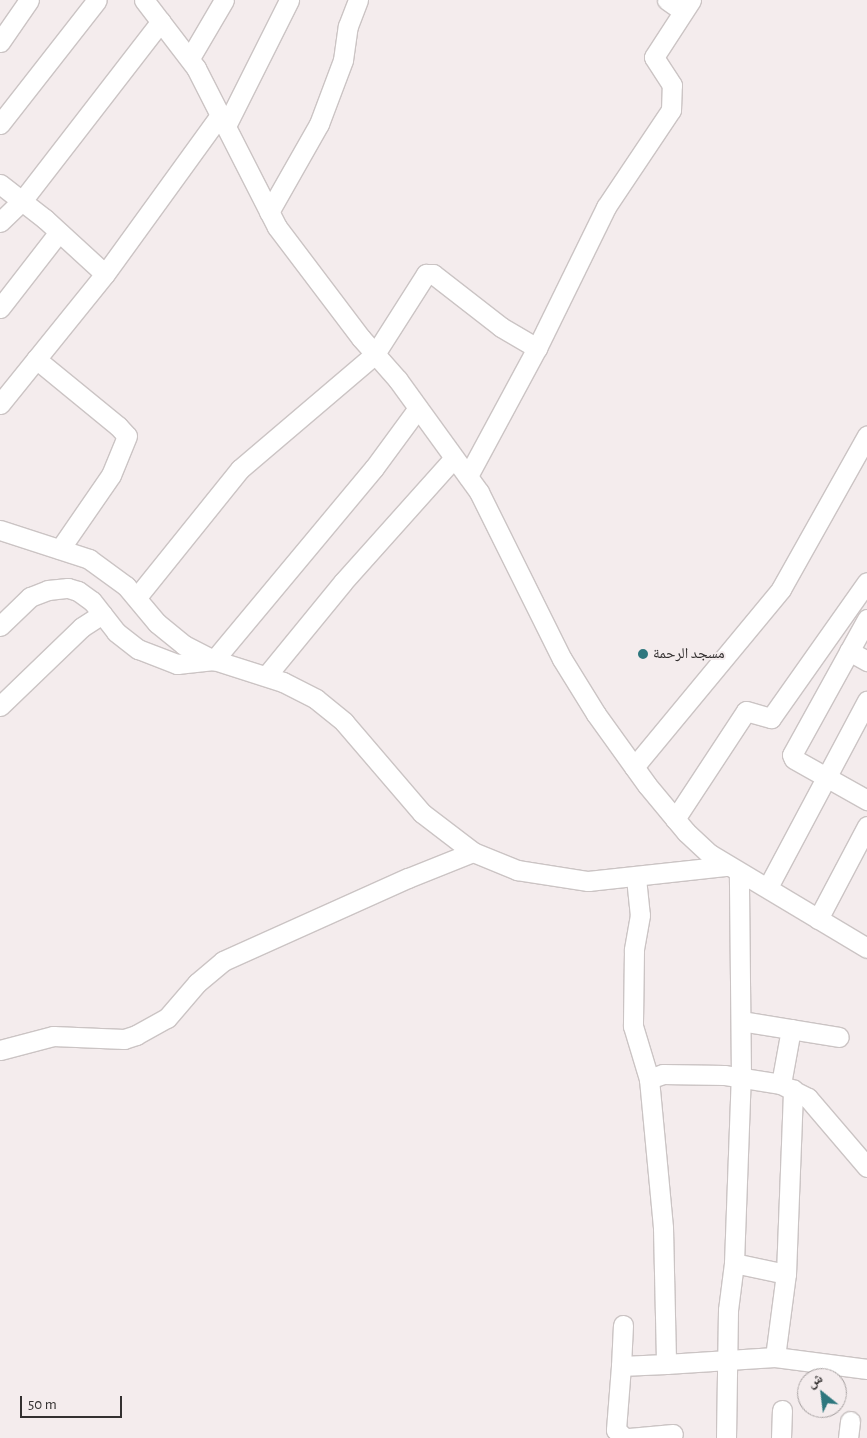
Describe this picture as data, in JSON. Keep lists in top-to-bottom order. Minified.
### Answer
{"places":["مسجد الرحمة"],"scale_bar":"50 m","north":"top left"}
